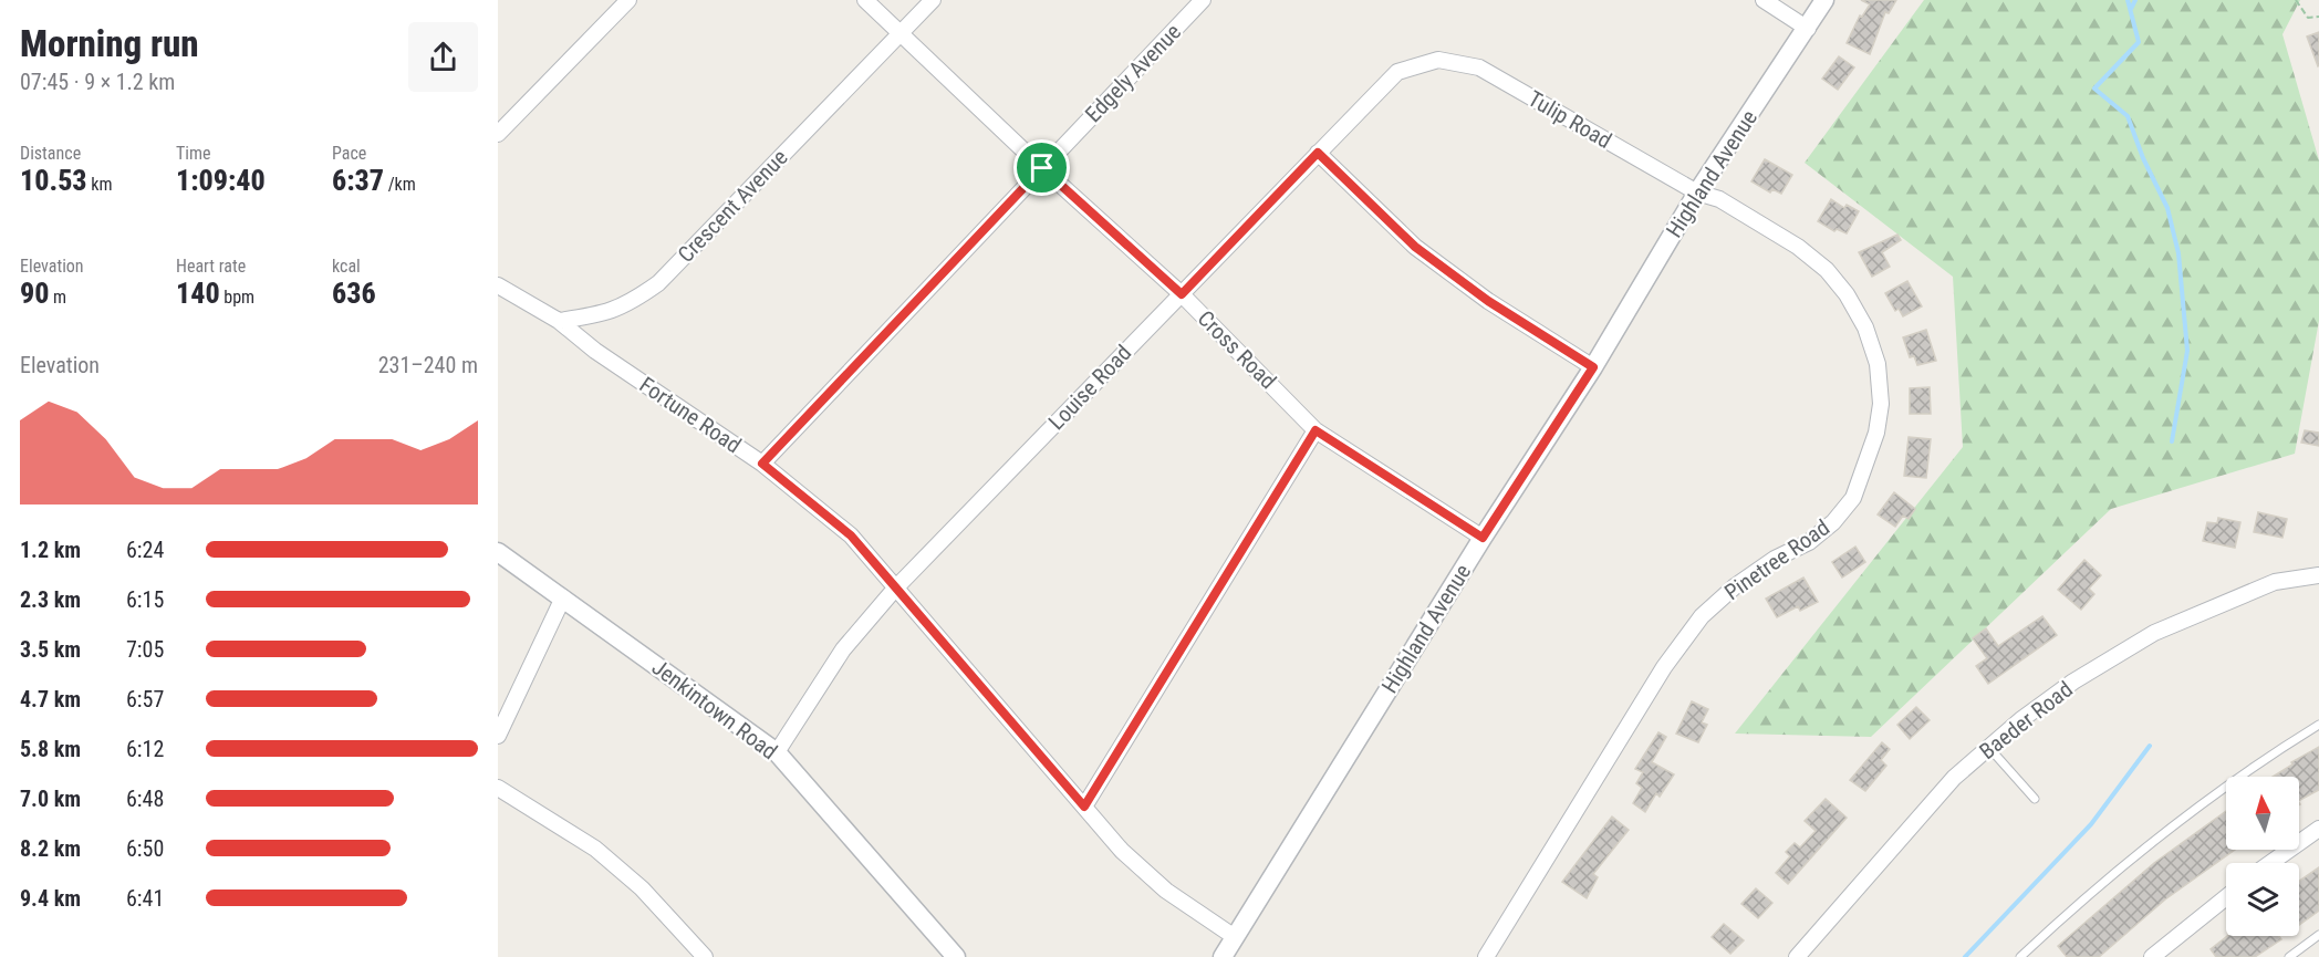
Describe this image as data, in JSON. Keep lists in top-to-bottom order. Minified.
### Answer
{"streets":{"street":["Edgely Avenue","Tulip Road","Highland Avenue","Crescent Avenue","Cross Road","Louise Road","Fortune Road","Pinetree Road","Jenkintown Road","Baeder Road"]},"crossings":[["Edgely Avenue","Cross Road"],["Edgely Avenue","Fortune Road"],["Tulip Road","Highland Avenue"],["Tulip Road","Louise Road"],["Tulip Road","Pinetree Road"],["Highland Avenue","Cross Road"],["Highland Avenue","Fortune Road"],["Highland Avenue","Pinetree Road"],["Crescent Avenue","Cross Road"],["Crescent Avenue","Fortune Road"],["Cross Road","Louise Road"],["Louise Road","Fortune Road"],["Louise Road","Jenkintown Road"]],"north":"top","page":{"heading":["Morning run","07:45 · 9 × 1.2 km"],"stats":[["Distance","10.53 km"],["Time","1:09:40"],["Pace","6:37 /km"],["Elevation","90 m"],["Heart rate","140 bpm"],["kcal","636"]],"chart":["Elevation","231–240 m"],"list":[{"name":"1.2 km","note":"6:24"},{"name":"2.3 km","note":"6:15"},{"name":"3.5 km","note":"7:05"},{"name":"4.7 km","note":"6:57"},{"name":"5.8 km","note":"6:12"},{"name":"7.0 km","note":"6:48"},{"name":"8.2 km","note":"6:50"},{"name":"9.4 km","note":"6:41"}]}}
